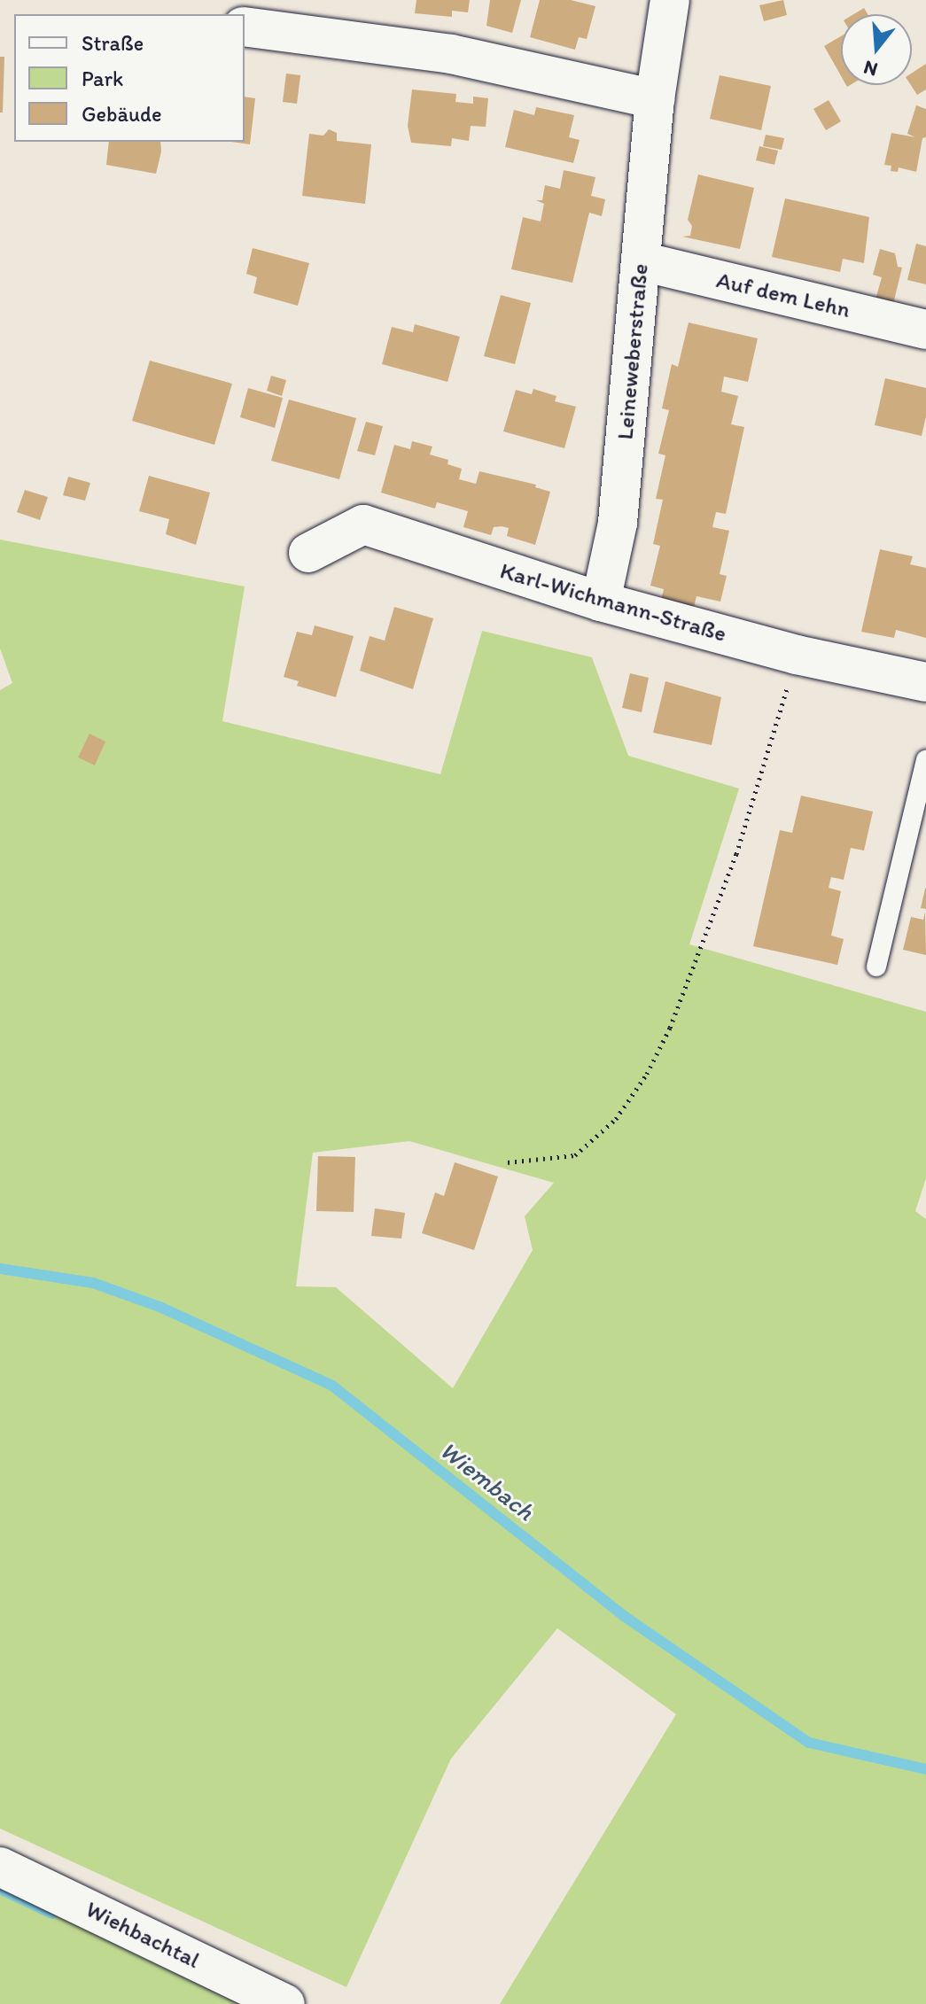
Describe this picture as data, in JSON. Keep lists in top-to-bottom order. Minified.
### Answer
{"streets":{"street":["Auf dem Lehn","Leineweberstraße","Karl-Wichmann-Straße","Wiehbachtal"]},"crossings":[["Auf dem Lehn","Leineweberstraße"],["Leineweberstraße","Karl-Wichmann-Straße"]],"water":["Wiembach"],"legend":["Straße","Park","Gebäude"],"north":"bottom"}
